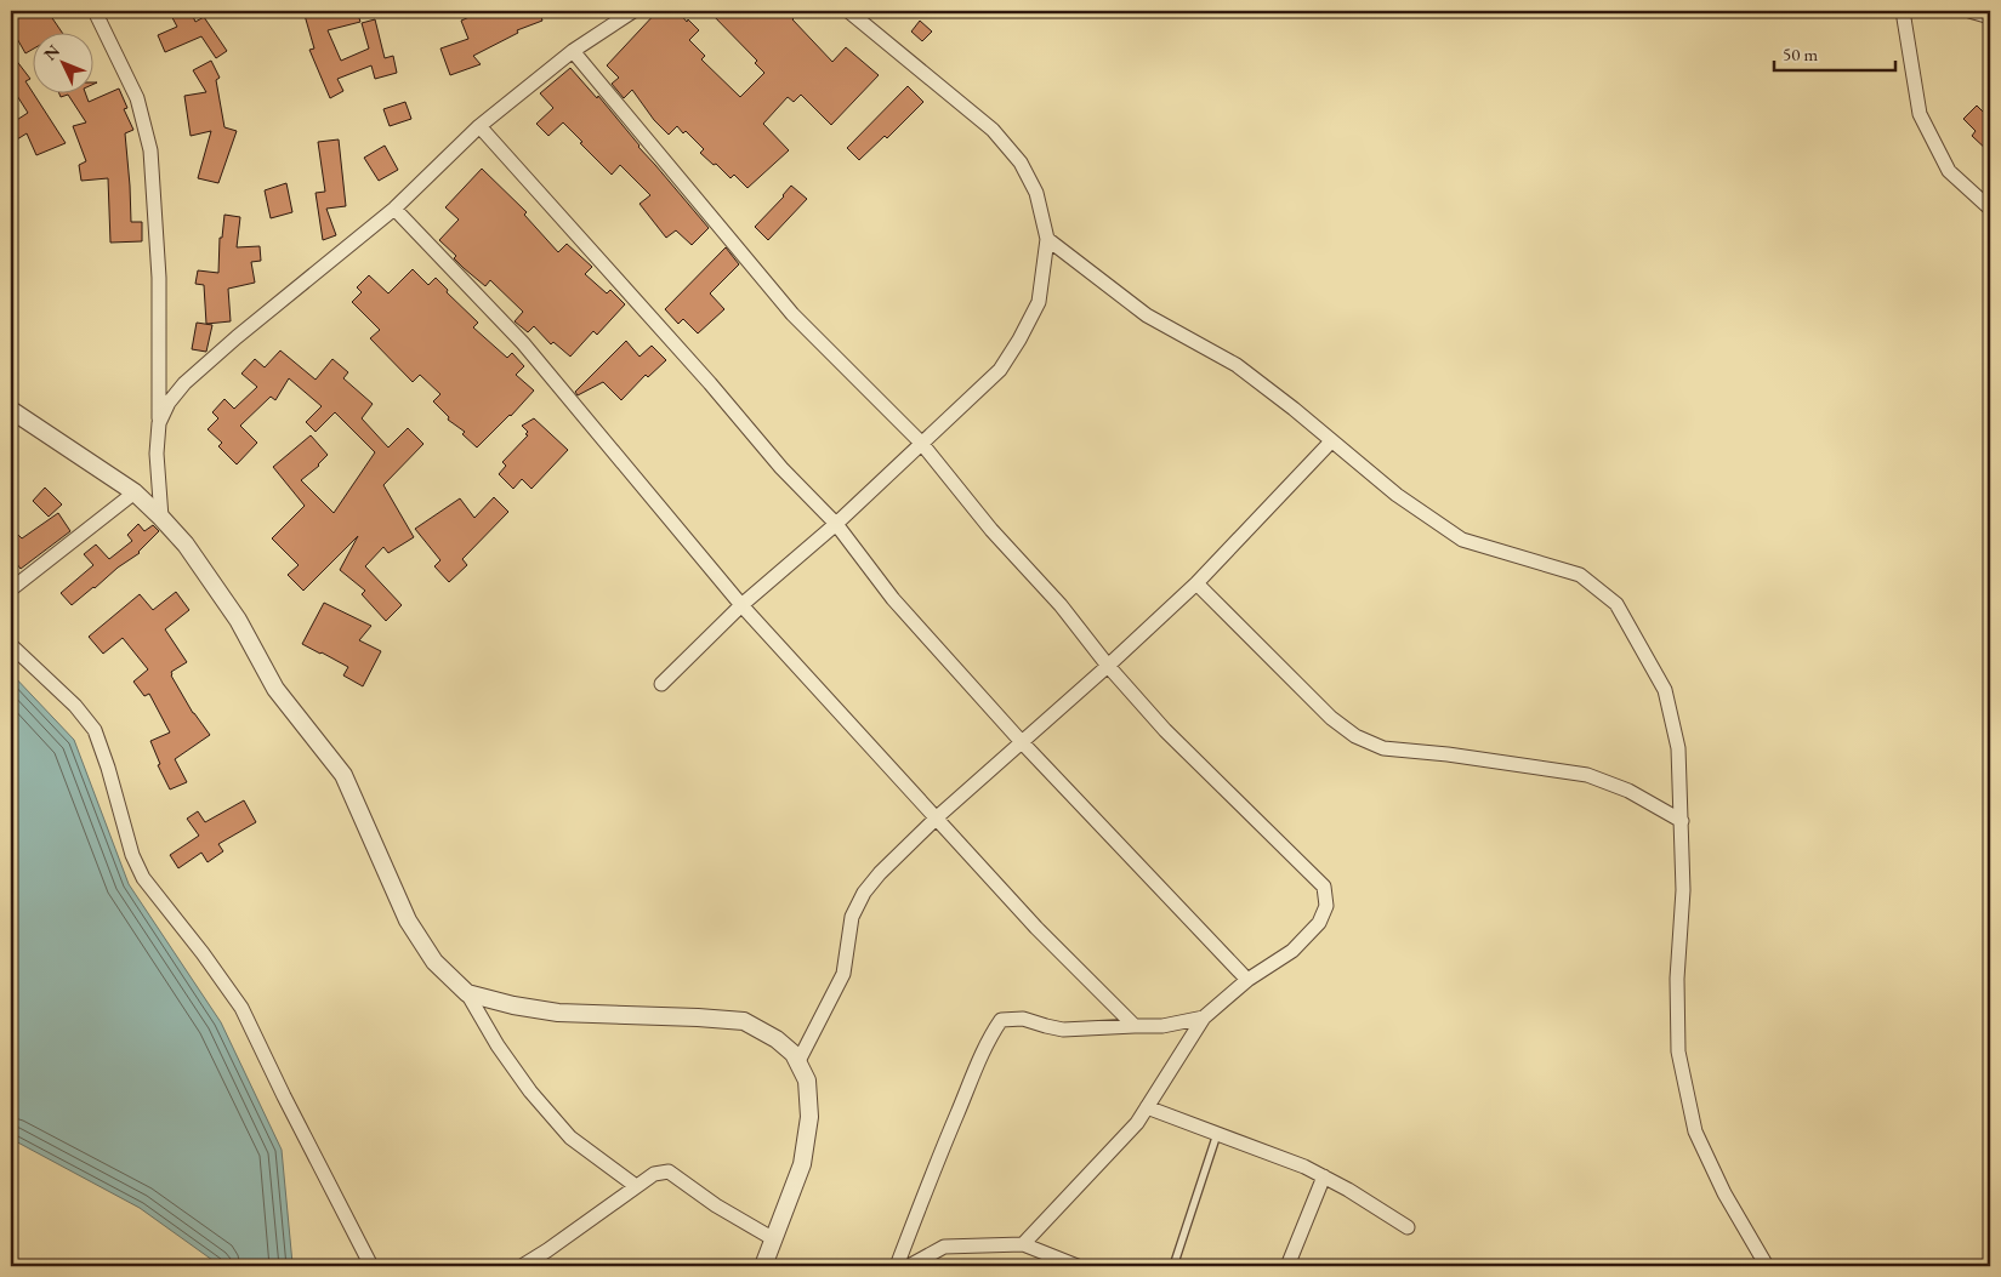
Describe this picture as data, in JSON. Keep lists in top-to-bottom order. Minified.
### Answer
{"scale_bar":"50 m","north":"top left"}
